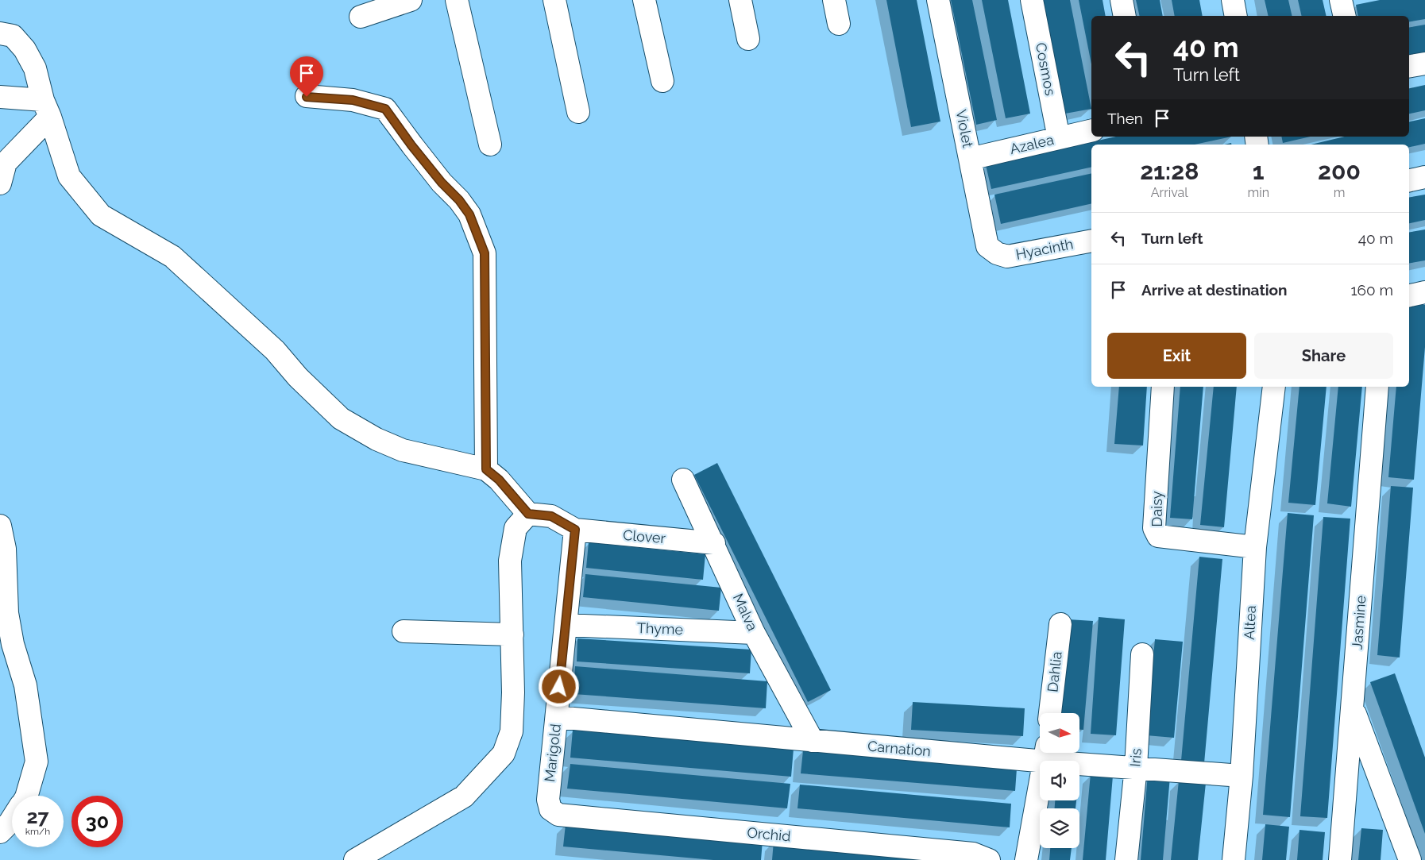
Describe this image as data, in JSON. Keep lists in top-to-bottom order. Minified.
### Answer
{"streets":{"street":["Cosmos","Violet","Azalea","Hyacinth","Daisy","Clover","Malva","Altea","Jasmine","Thyme","Dahlia","Carnation","Marigold","Iris","Orchid"]},"crossings":[["Cosmos","Azalea"],["Violet","Azalea"],["Violet","Hyacinth"],["Daisy","Altea"],["Clover","Malva"],["Clover","Marigold"],["Malva","Thyme"],["Malva","Carnation"],["Altea","Carnation"],["Thyme","Marigold"],["Carnation","Marigold"],["Carnation","Iris"],["Marigold","Orchid"]],"north":"right","page":{"turn":["40 m","Turn left"],"then":"Then","eta":["21:28","Arrival","1","min","200","m"],"list":[{"name":"Turn left","value":"40 m"},{"name":"Arrive at destination","value":"160 m"}],"buttons":["Exit","Share"],"speed":"27 km/h","limit":"30"}}
